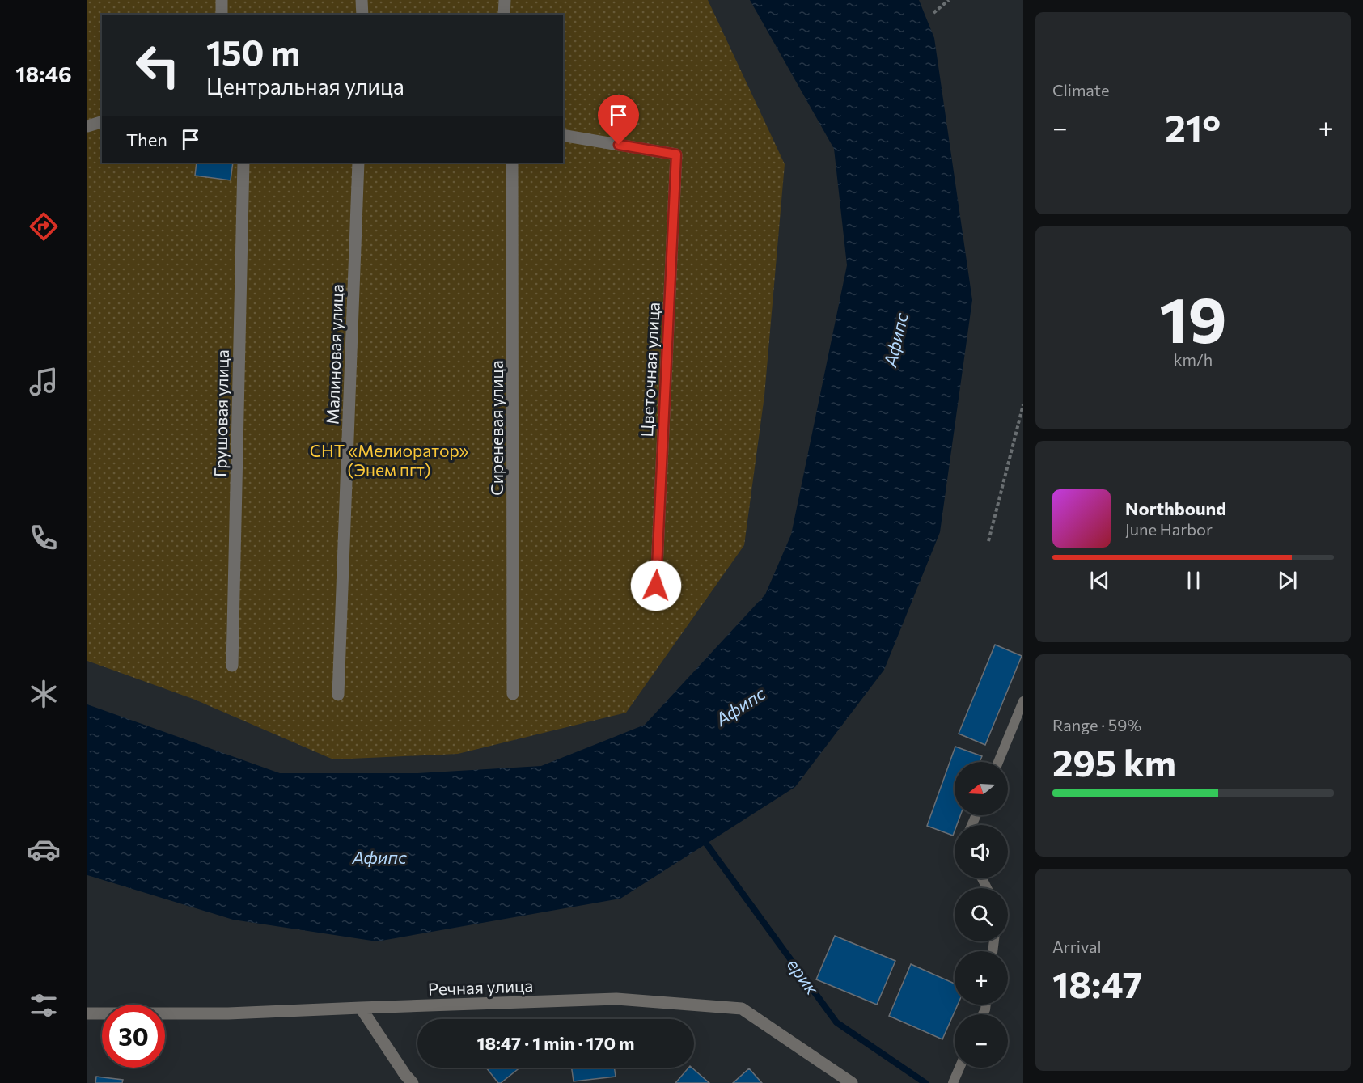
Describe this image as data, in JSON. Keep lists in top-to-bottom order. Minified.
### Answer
{"streets":{"street":["Малиновая улица","Цветочная улица","Грушовая улица","Сиреневая улица","Речная улица"]},"water":["Афипс","ерик"],"parks":["СНТ «Мелиоратор» (Энем пгт)"],"north":"left","page":{"tabs":"18:46","tile":["Climate",["19","km/h"],["Range · 59%","295 km"],["Arrival","18:47"]],"turn":["150 m","Центральная улица"],"heat":["−","21°","+"],"then":"Then","song":["Northbound","June Harbor"],"map_buttons":["+","−"],"limit":"30","trip":"18:47 · 1 min · 170 m"}}
